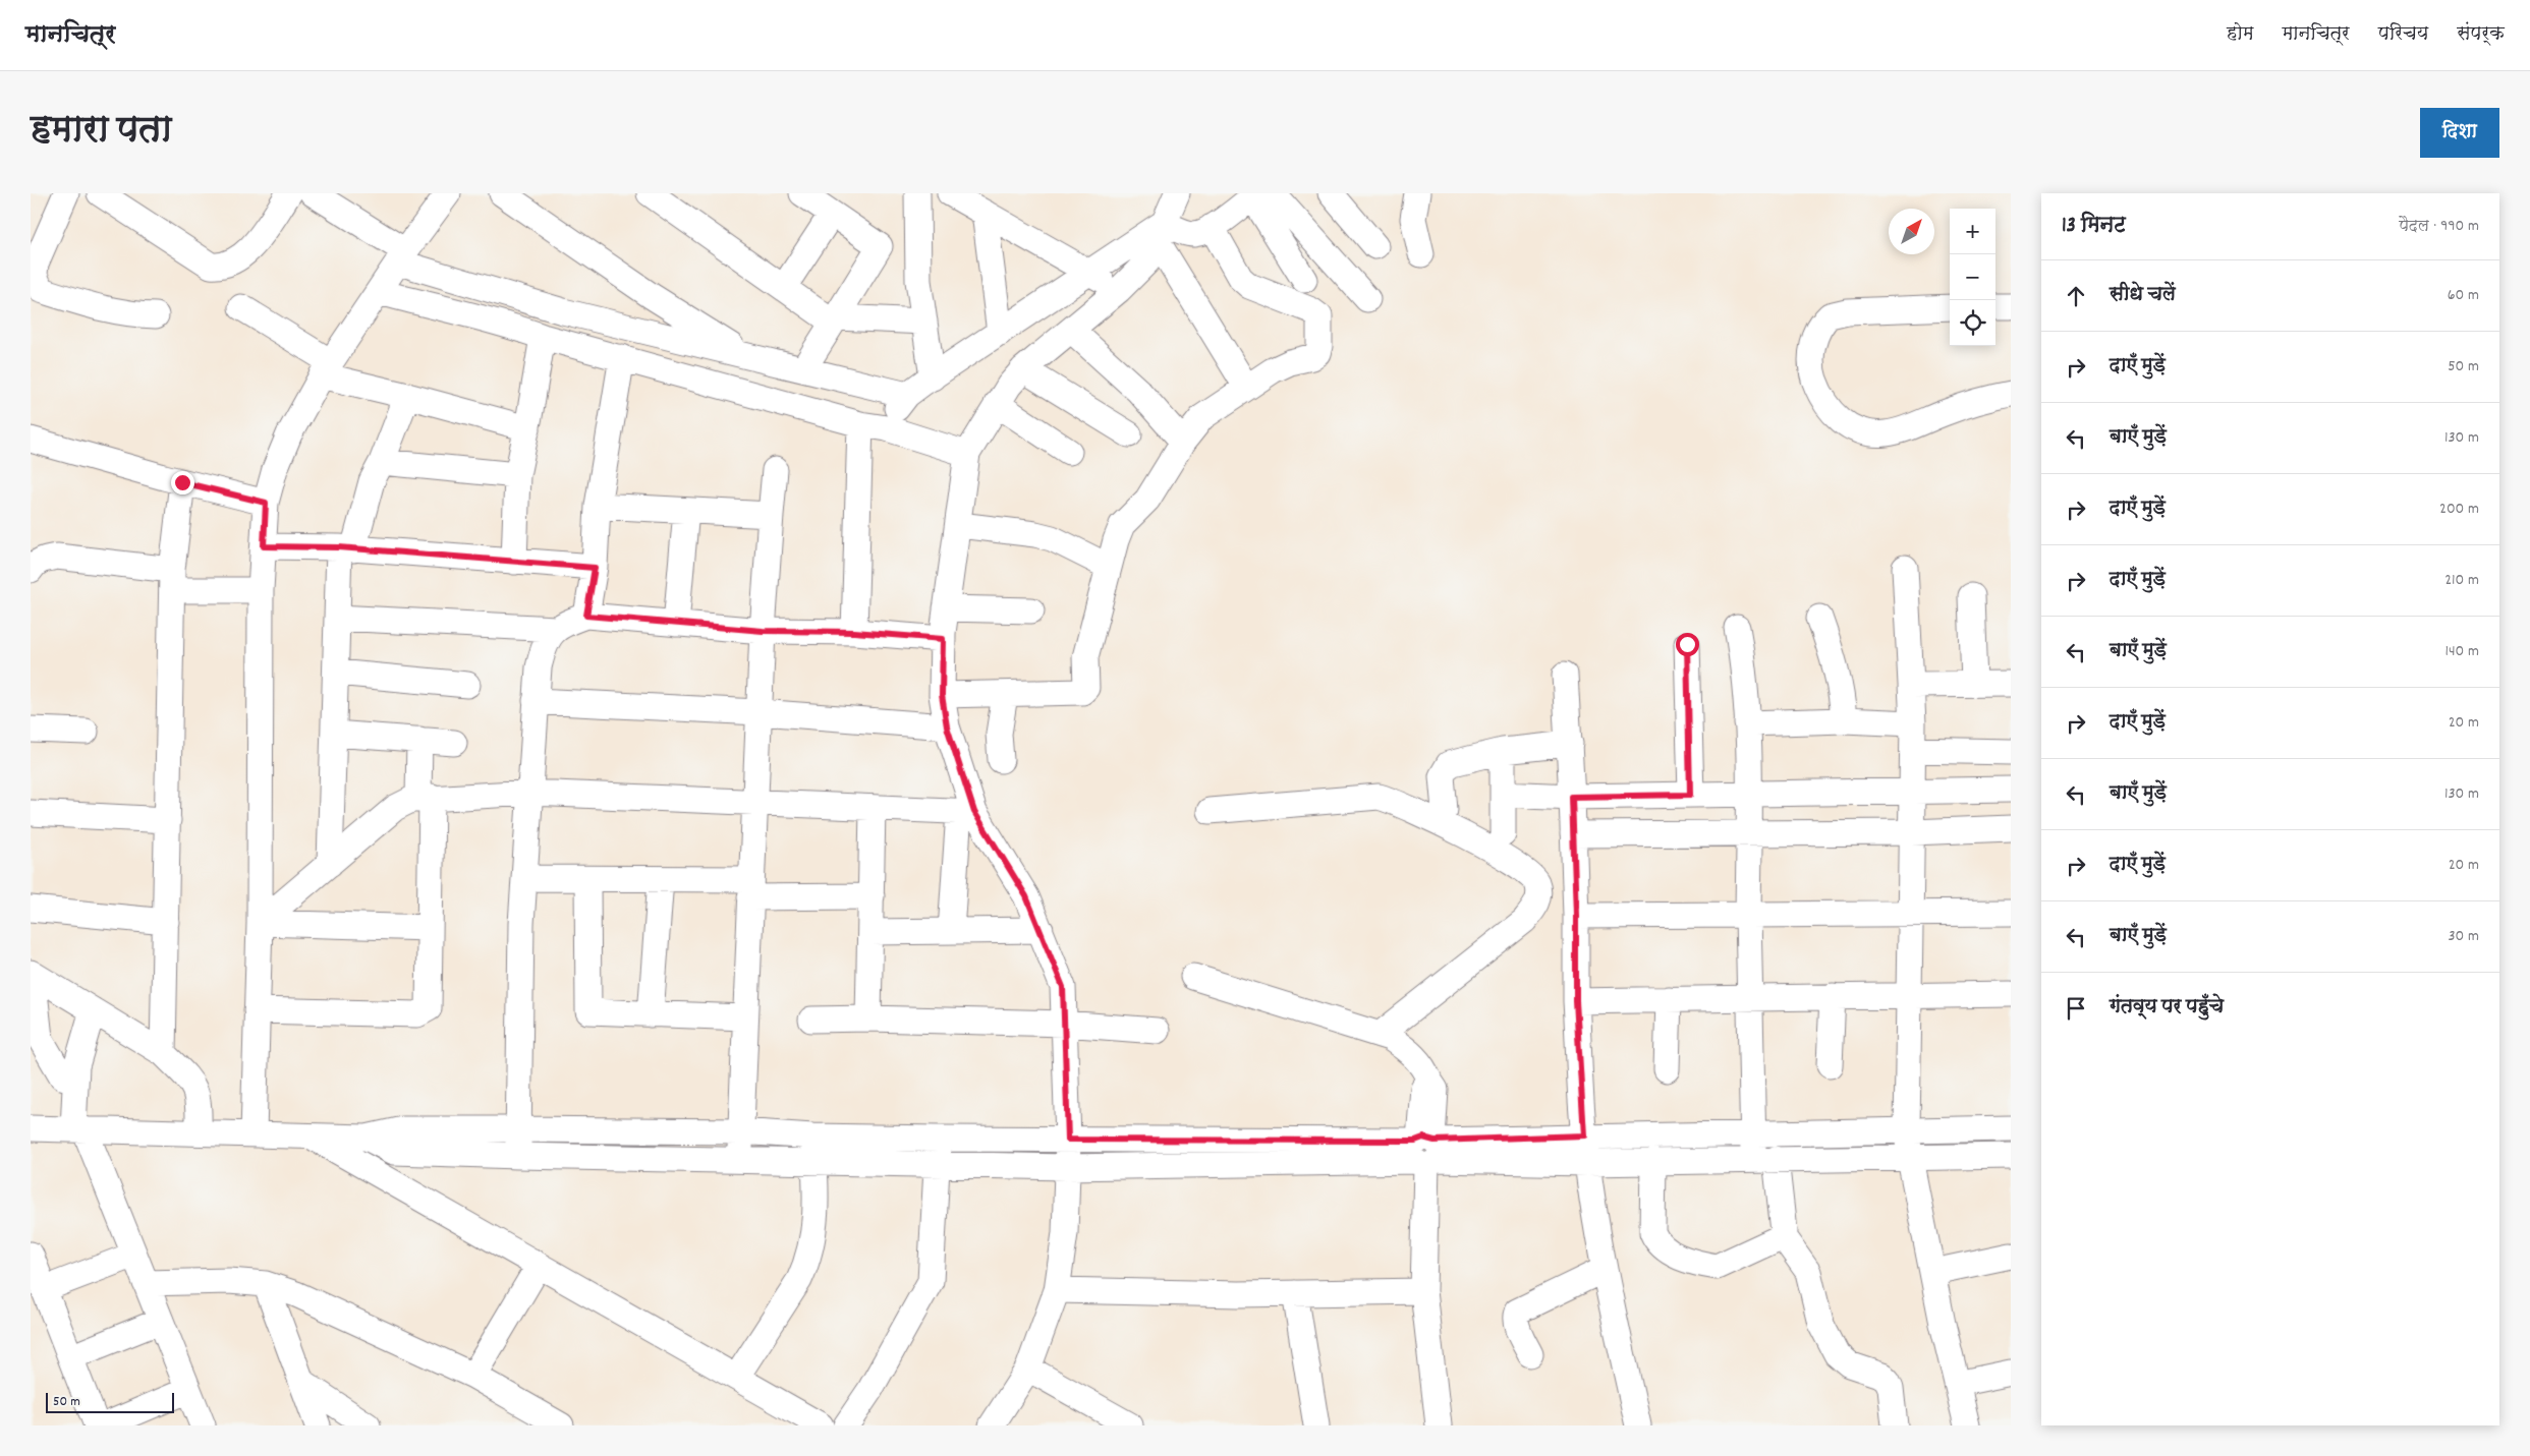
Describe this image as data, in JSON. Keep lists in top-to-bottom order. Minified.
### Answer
{"scale_bar":"50 m","north":"top right","page":{"header":"मानचित्र","nav":["होम","मानचित्र","परिचय","संपर्क"],"title":"हमारा पता","buttons":"दिशा","heading":["13 मिनट","पैदल · 990 m"],"map_buttons":["+","−"],"list":[["सीधे चलें","60 m"],["दाएँ मुड़ें","50 m"],["बाएँ मुड़ें","130 m"],["दाएँ मुड़ें","200 m"],["दाएँ मुड़ें","210 m"],["बाएँ मुड़ें","140 m"],["दाएँ मुड़ें","20 m"],["बाएँ मुड़ें","130 m"],["दाएँ मुड़ें","20 m"],["बाएँ मुड़ें","30 m"],"गंतव्य पर पहुँचे"],"scale":"50 m"}}
